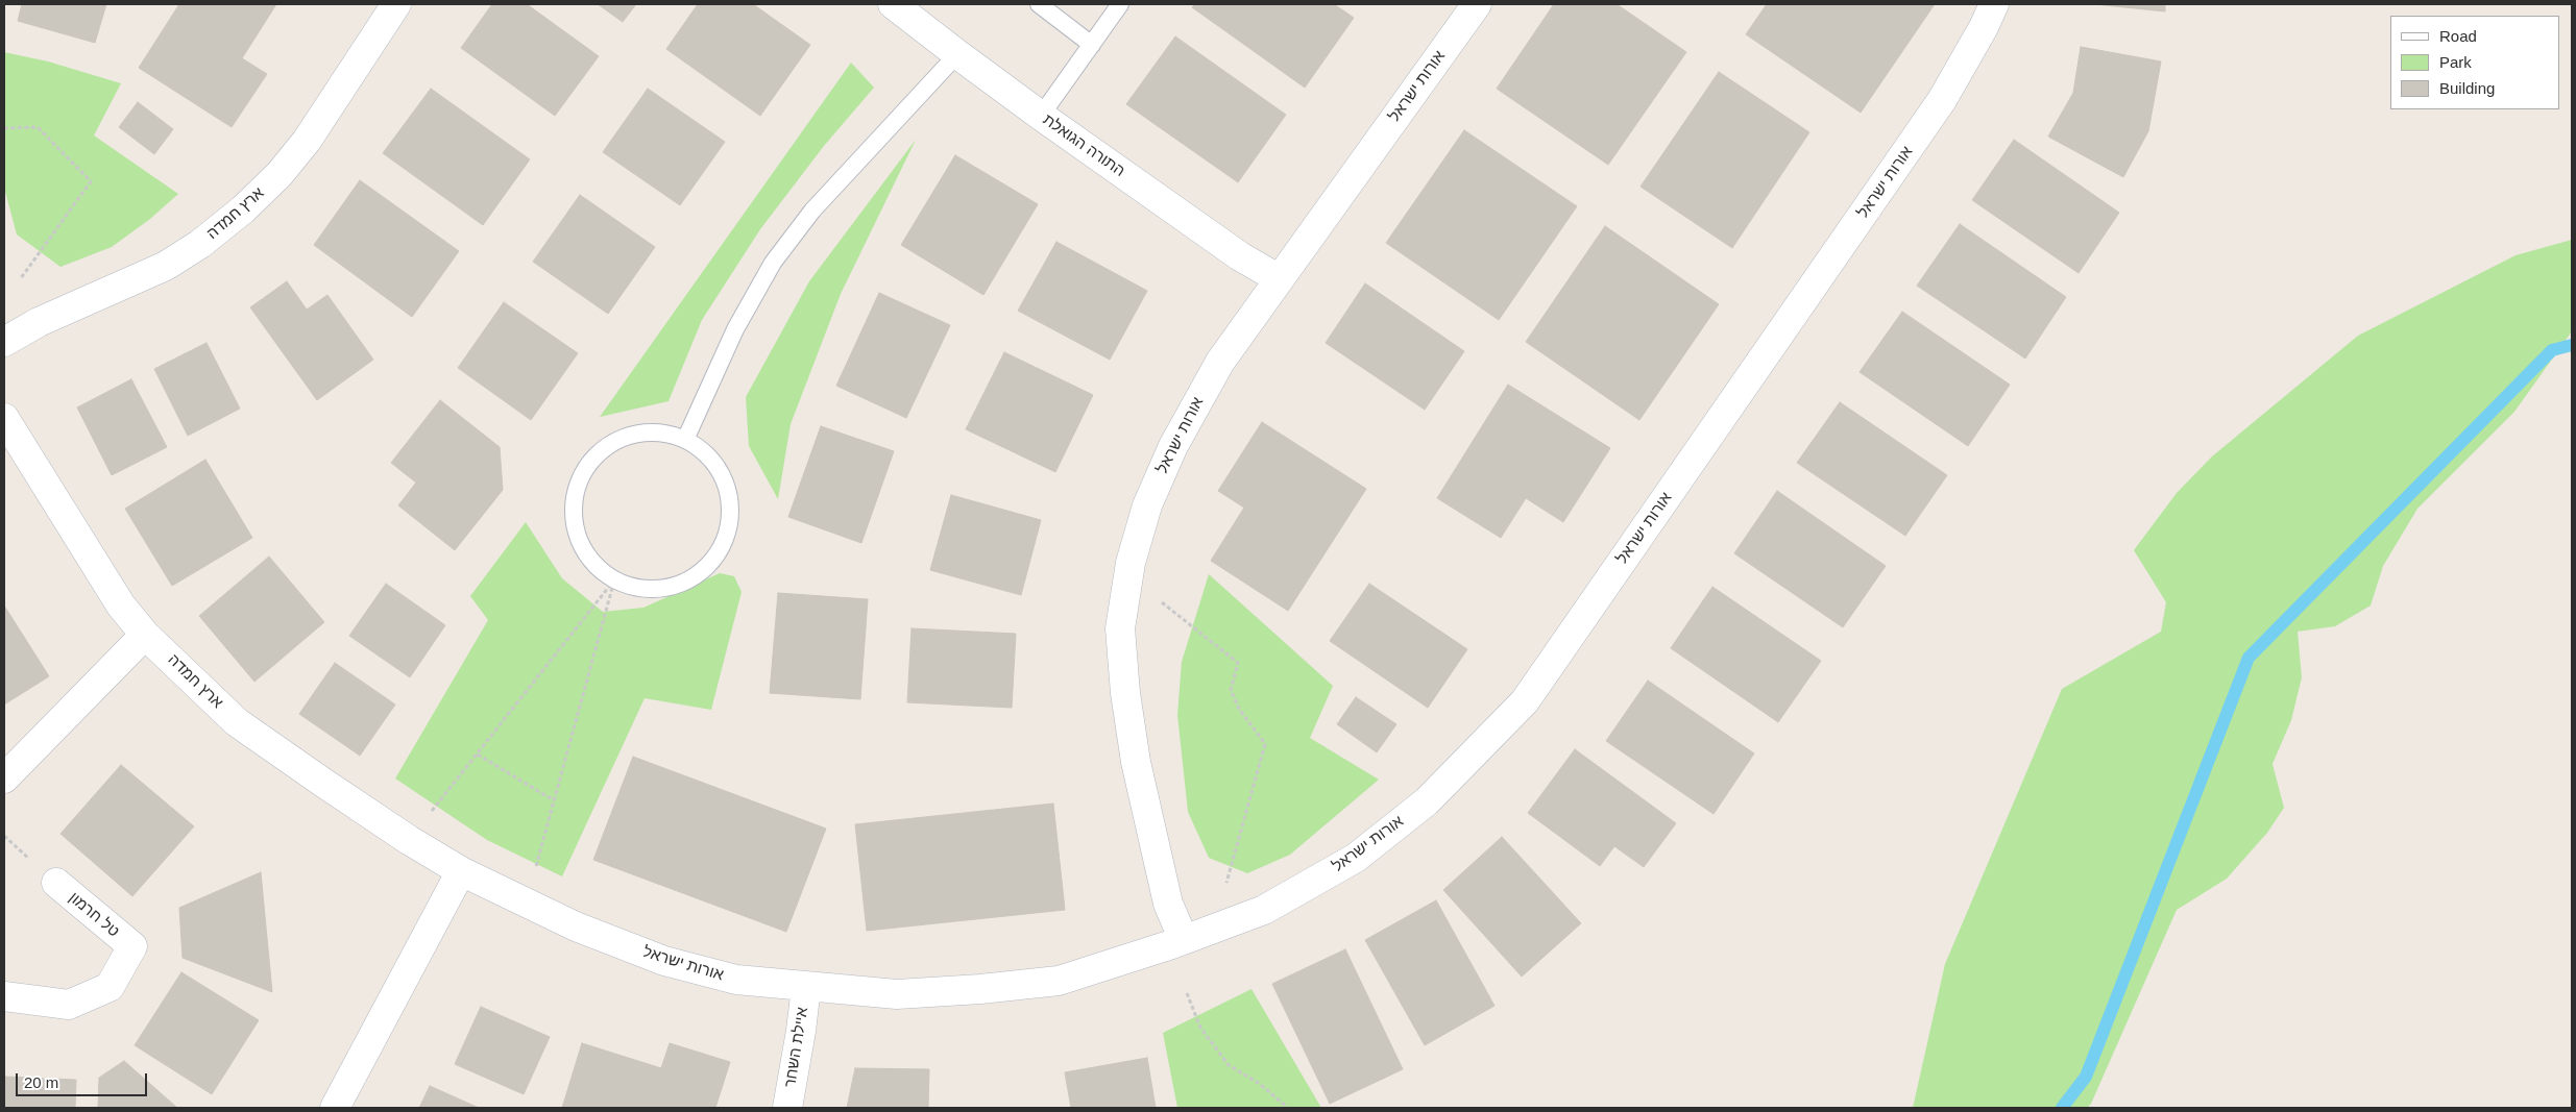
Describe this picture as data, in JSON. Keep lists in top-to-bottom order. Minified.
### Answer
{"streets":{"street":["אורות ישראל","התורה הגואלת","ארץ חמדה","טל חרמון","איילת השחר"]},"crossings":[["אורות ישראל","התורה הגואלת"],["אורות ישראל","ארץ חמדה"],["אורות ישראל","איילת השחר"]],"legend":["Road","Park","Building"],"scale_bar":"20 m"}
